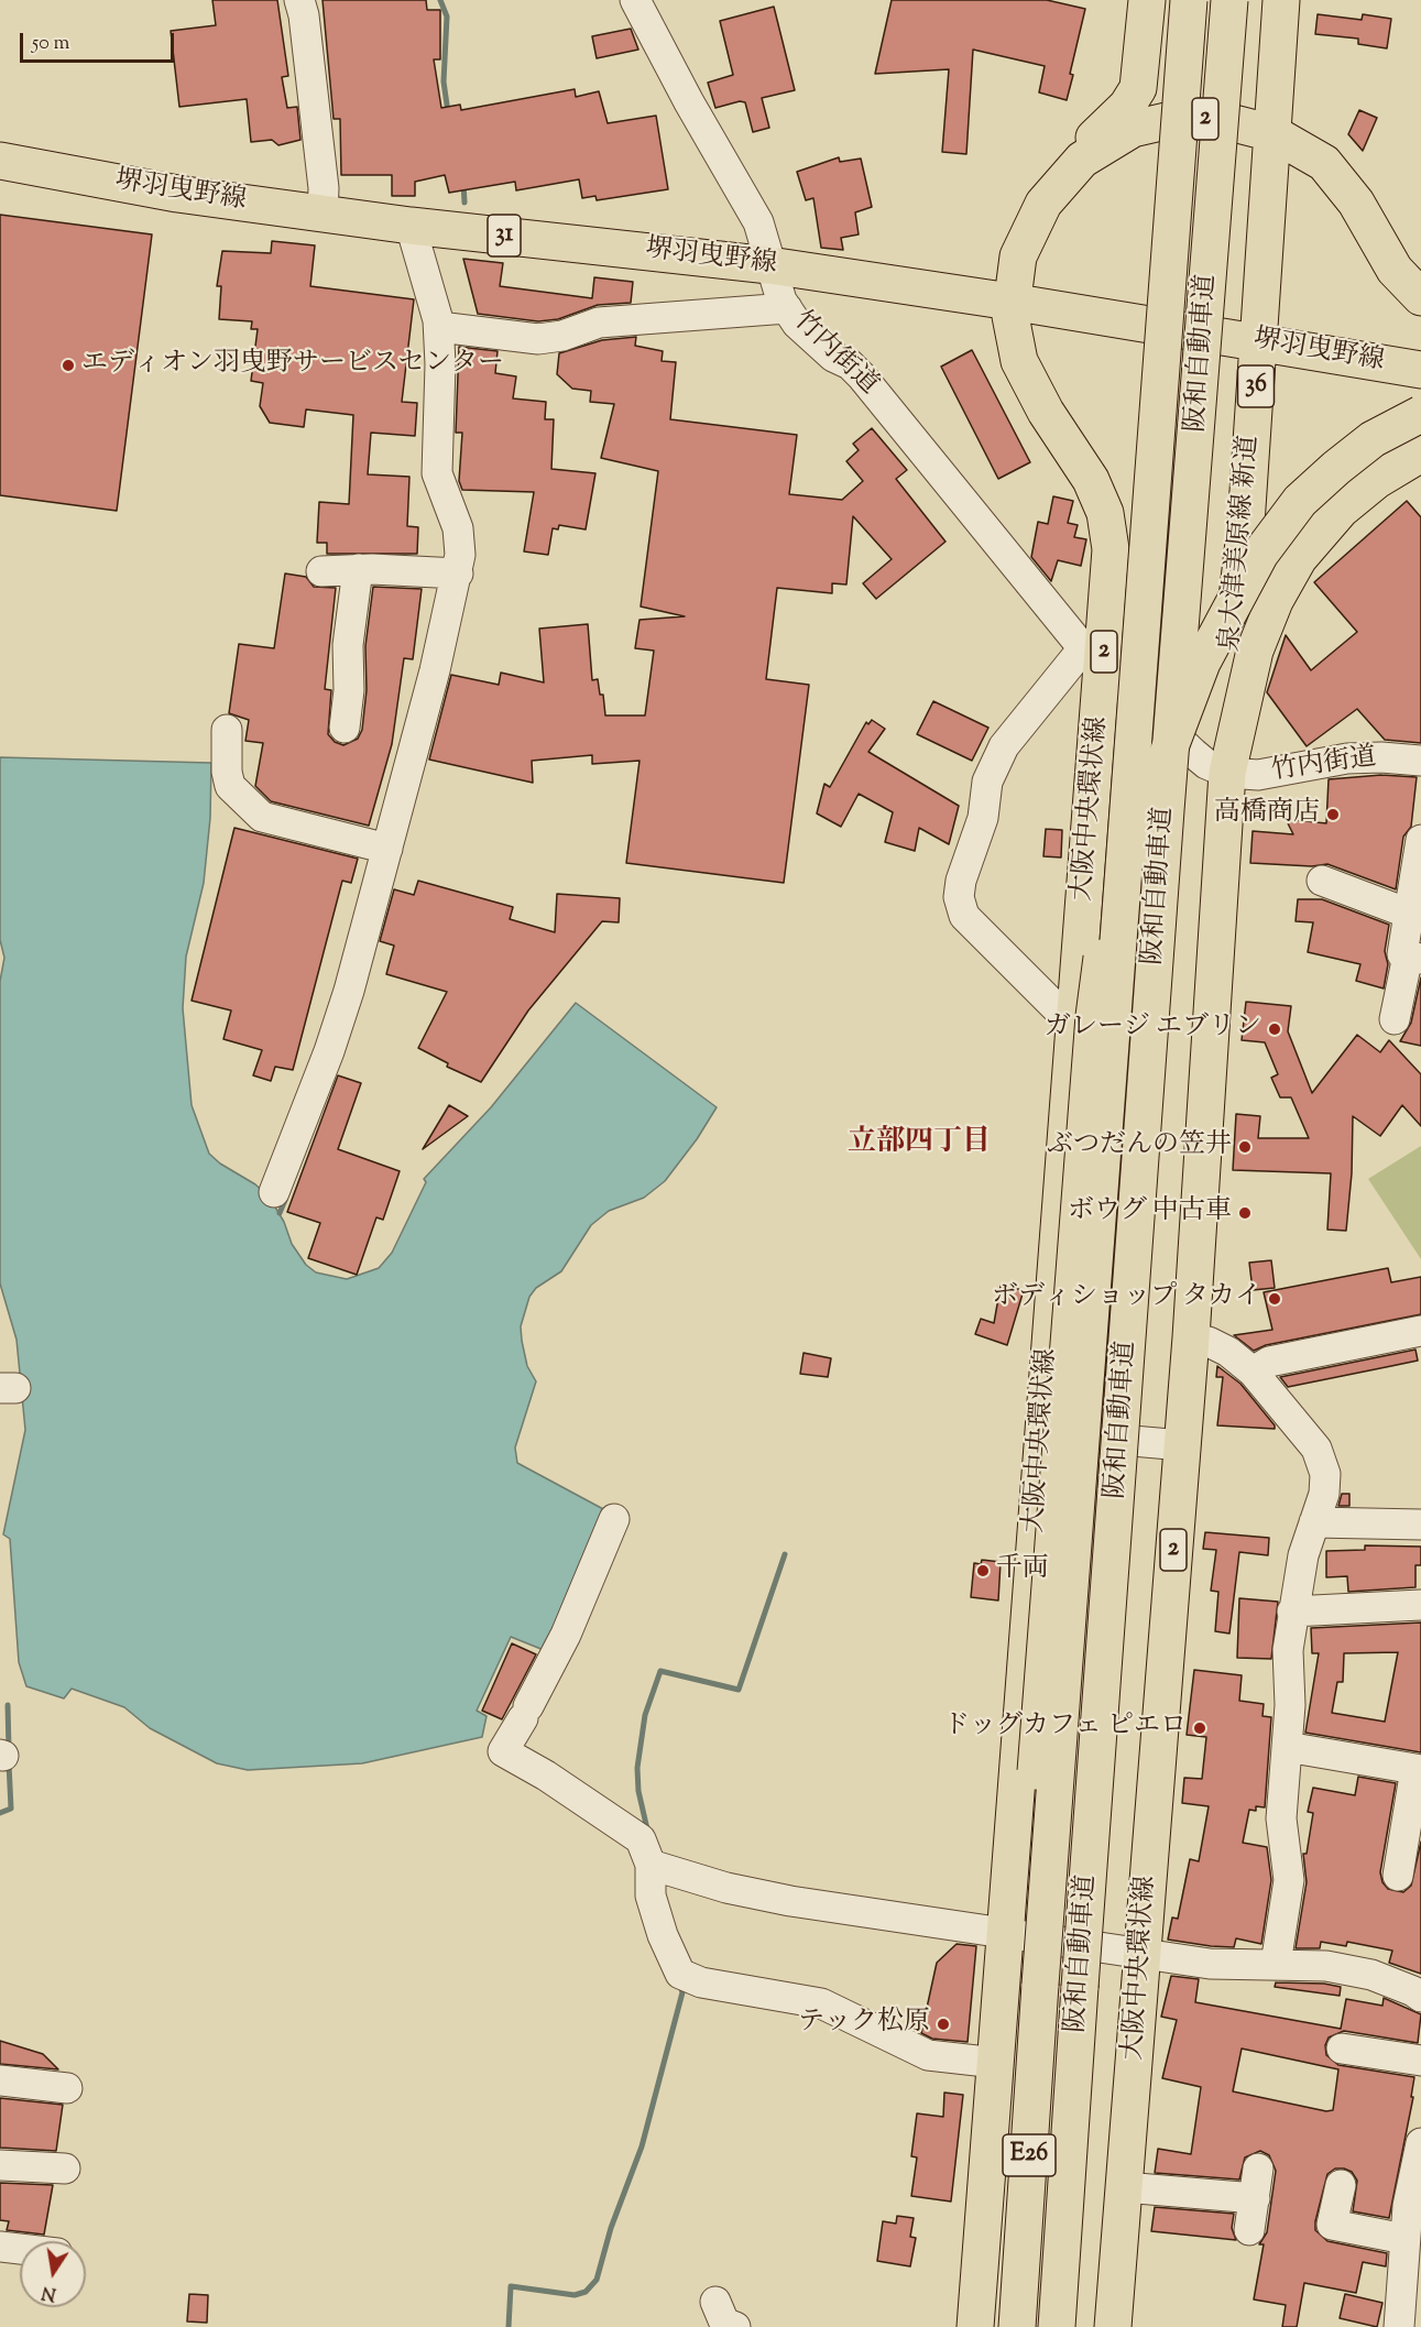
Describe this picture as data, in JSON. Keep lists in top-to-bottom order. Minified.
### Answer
{"streets":{"main road":["2","堺羽曳野線","31","阪和自動車道","36","泉大津美原線 新道","大阪中央環状線","E26"],"street":["竹内街道"]},"crossings":[["堺羽曳野線","竹内街道"],["堺羽曳野線","泉大津美原線 新道"],["堺羽曳野線","大阪中央環状線"],["竹内街道","泉大津美原線 新道"],["竹内街道","大阪中央環状線"],["泉大津美原線 新道","大阪中央環状線"]],"districts":["立部四丁目"],"places":["エディオン羽曳野サービスセンター","高橋商店","ガレージ エブリン","ぶつだんの笠井","ボウグ 中古車","ボディショップ タカイ","千両","ドッグカフェ ピエロ","テック松原"],"scale_bar":"50 m","north":"bottom"}
